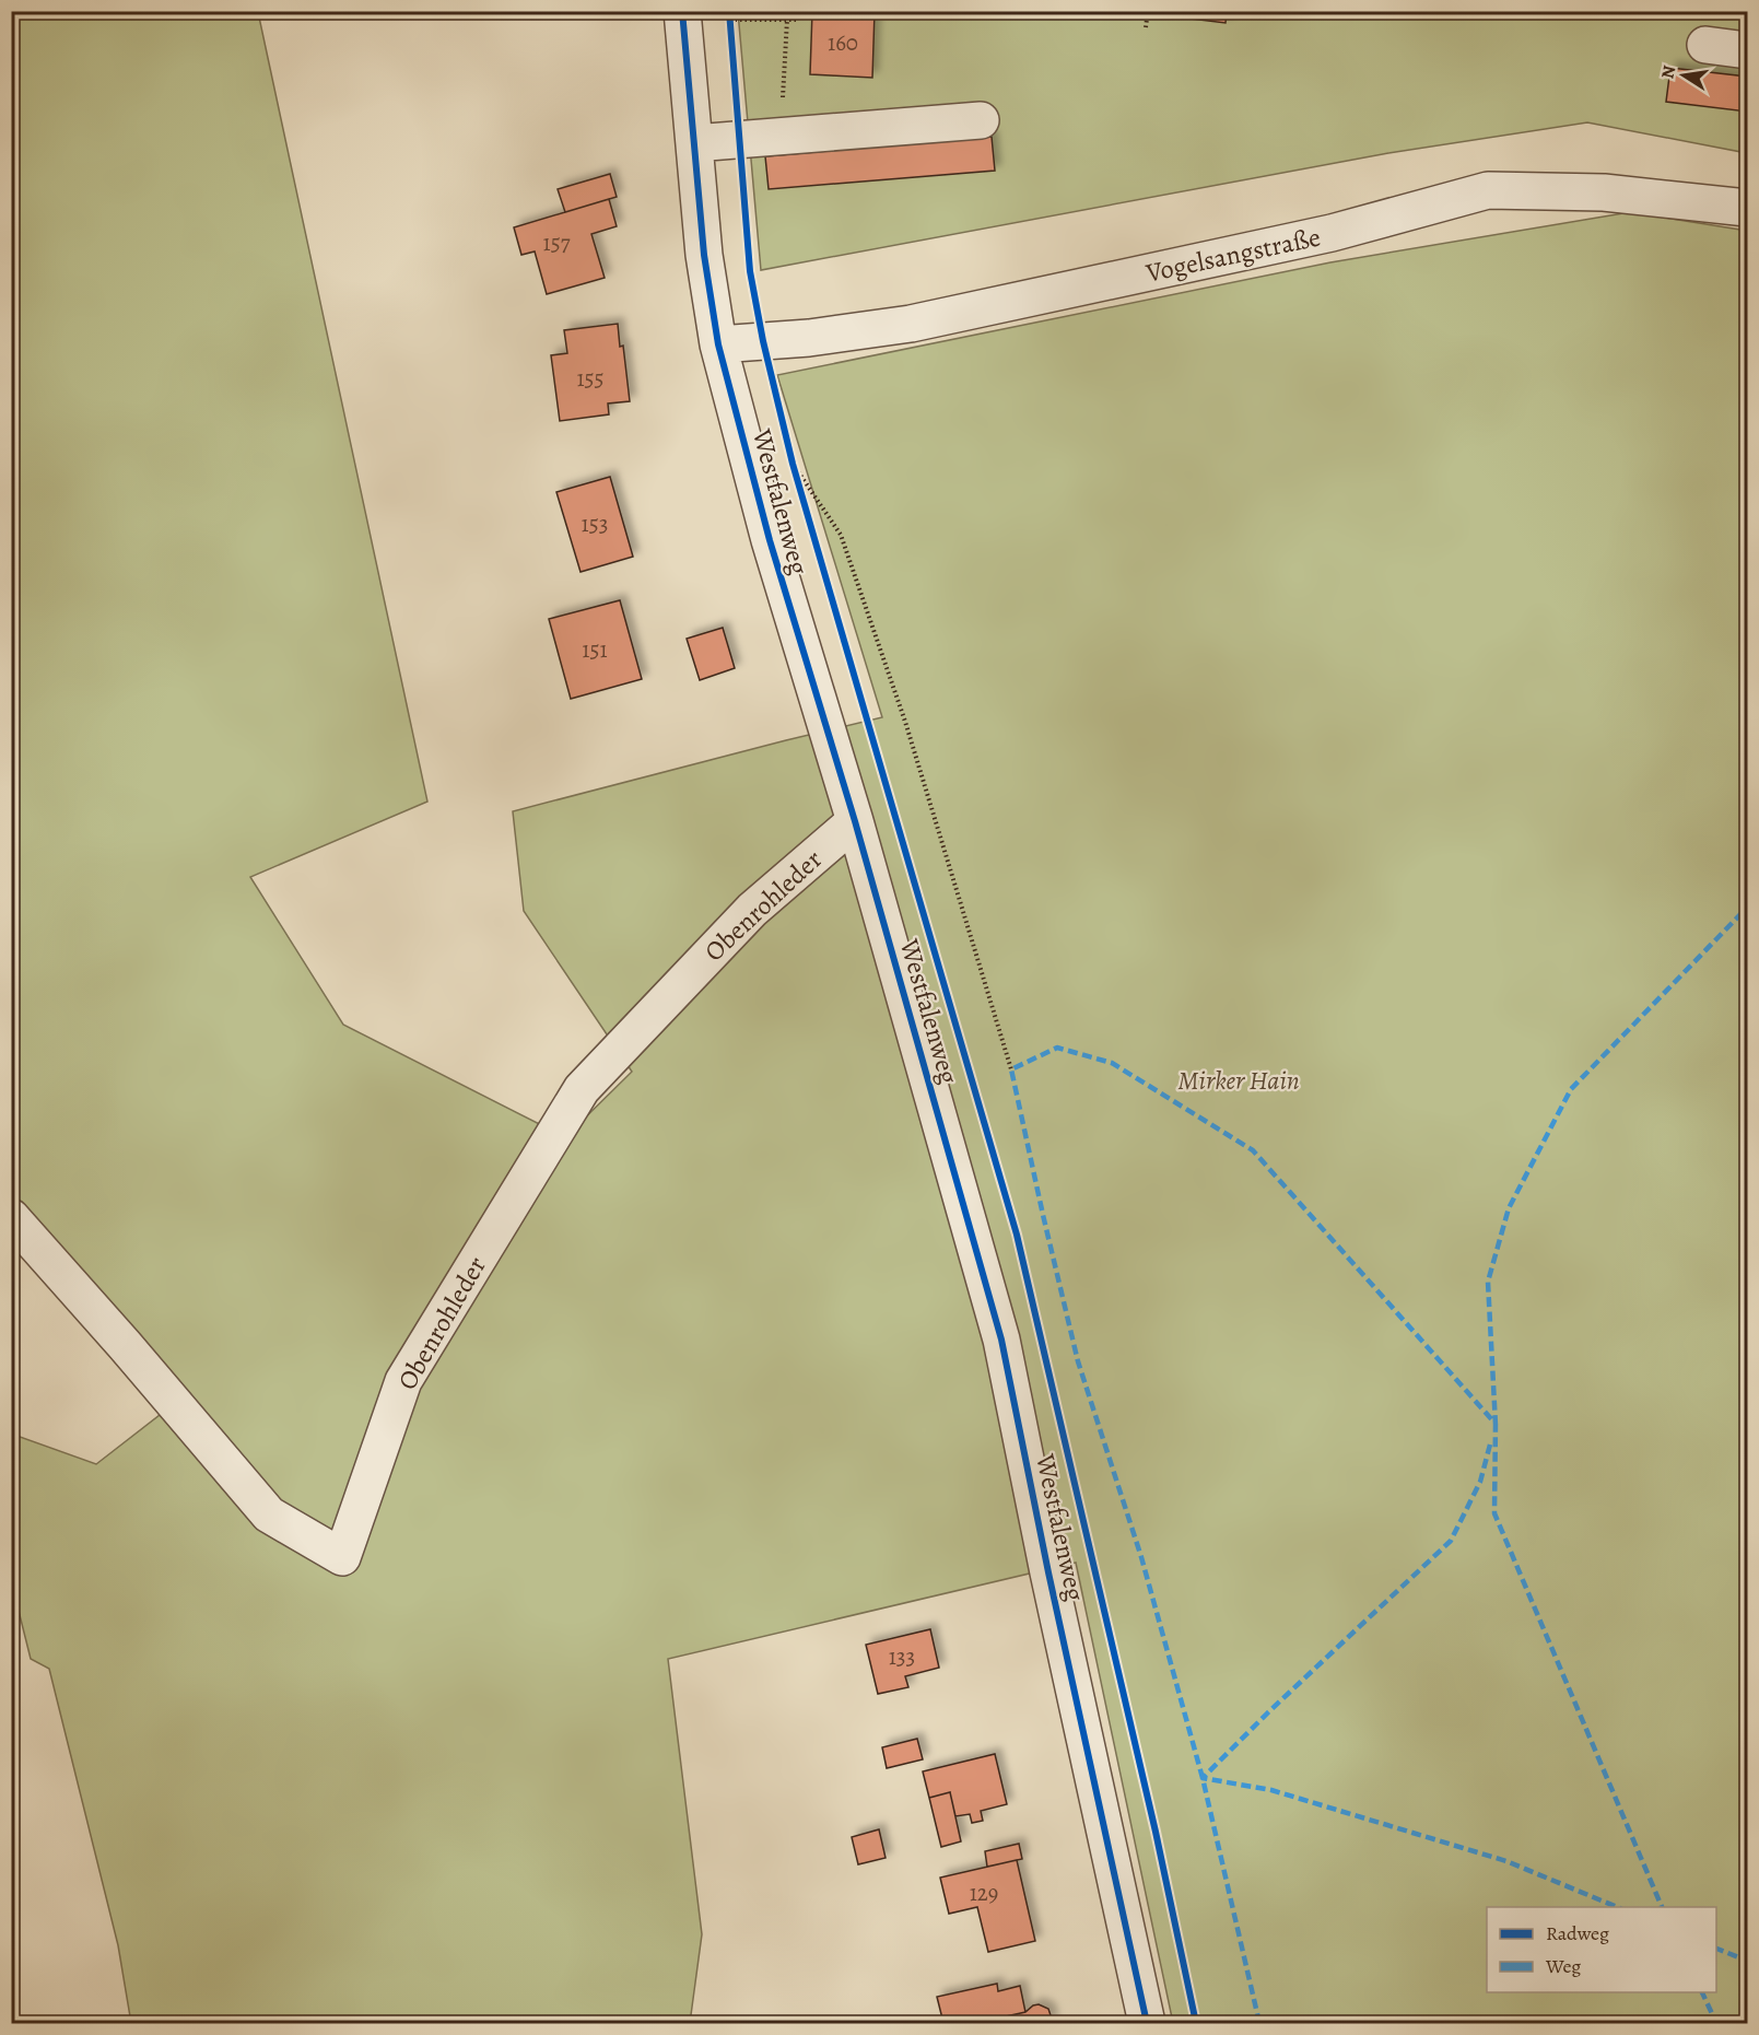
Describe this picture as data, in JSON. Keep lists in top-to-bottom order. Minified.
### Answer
{"streets":{"street":["Vogelsangstraße","Westfalenweg","Obenrohleder"]},"crossings":[["Vogelsangstraße","Westfalenweg"],["Westfalenweg","Obenrohleder"]],"parks":["Mirker Hain"],"house_numbers":["160","157","155","153","151","133","129"],"legend":["Radweg","Weg"],"north":"left"}
